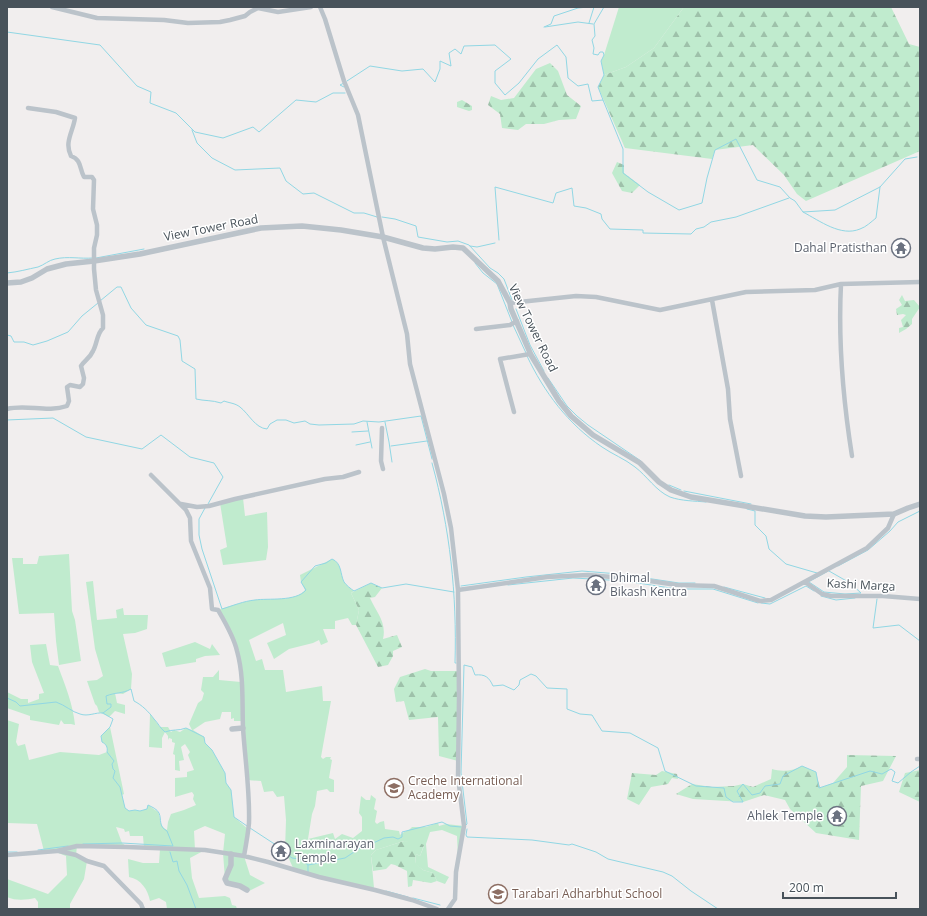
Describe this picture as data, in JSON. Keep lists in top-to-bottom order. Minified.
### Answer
{"streets":{"street":["View Tower Road","Kashi Marga"]},"places":{"temple":["Dahal Pratisthan","Dhimal Bikash Kentra","Ahlek Temple","Laxminarayan Temple"],"school or university":["Creche International Academy","Tarabari Adharbhut School"]},"scale_bar":"200 m"}
